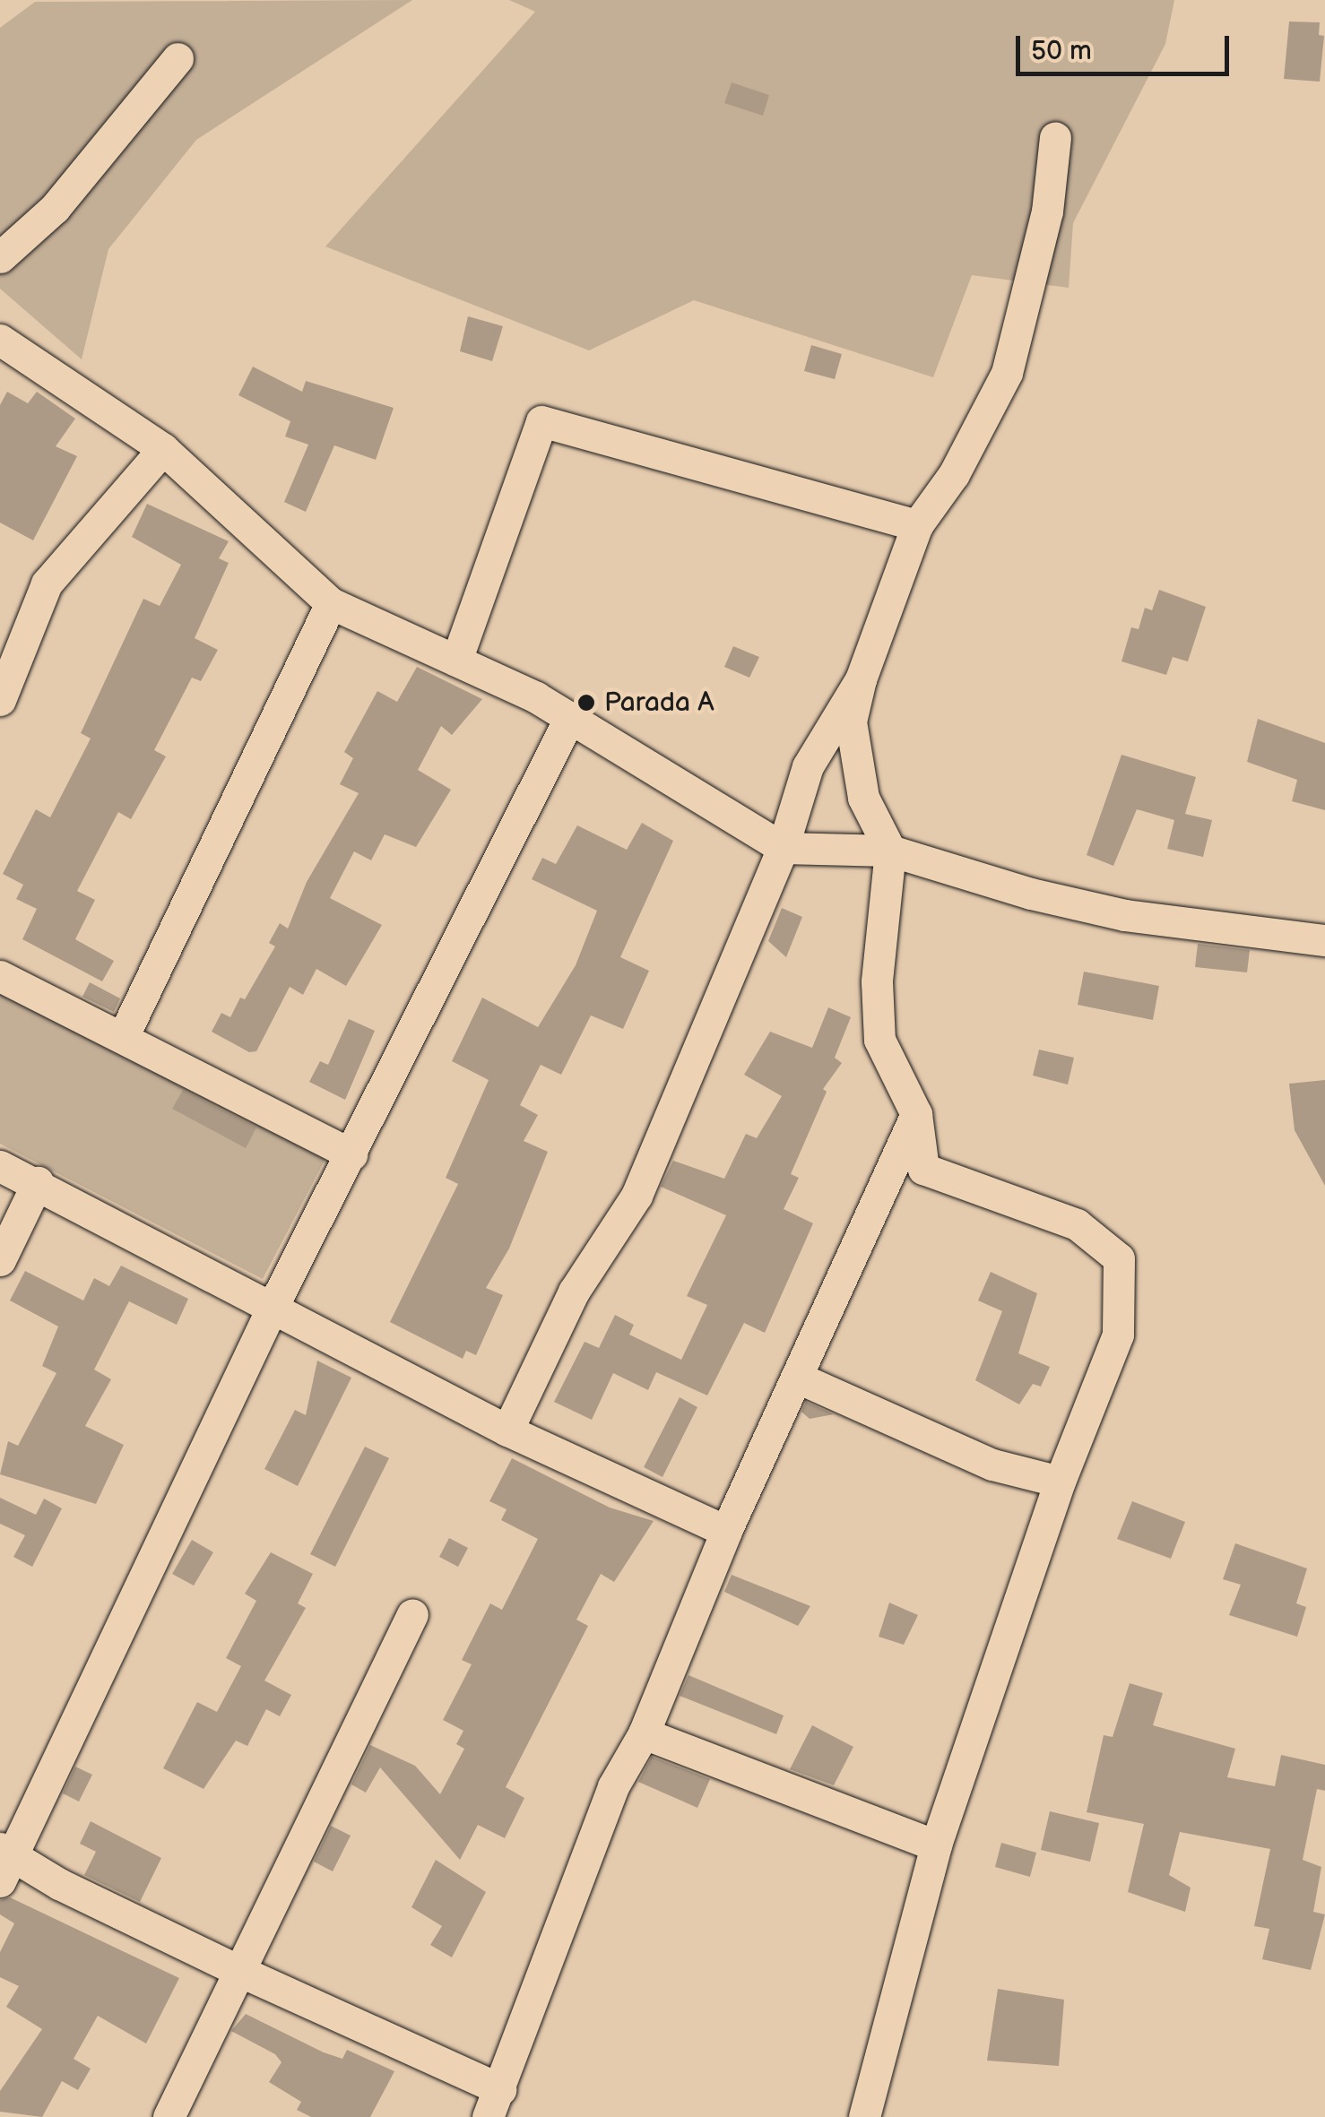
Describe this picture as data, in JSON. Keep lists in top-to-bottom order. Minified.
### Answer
{"places":["Parada A"],"scale_bar":"50 m"}
